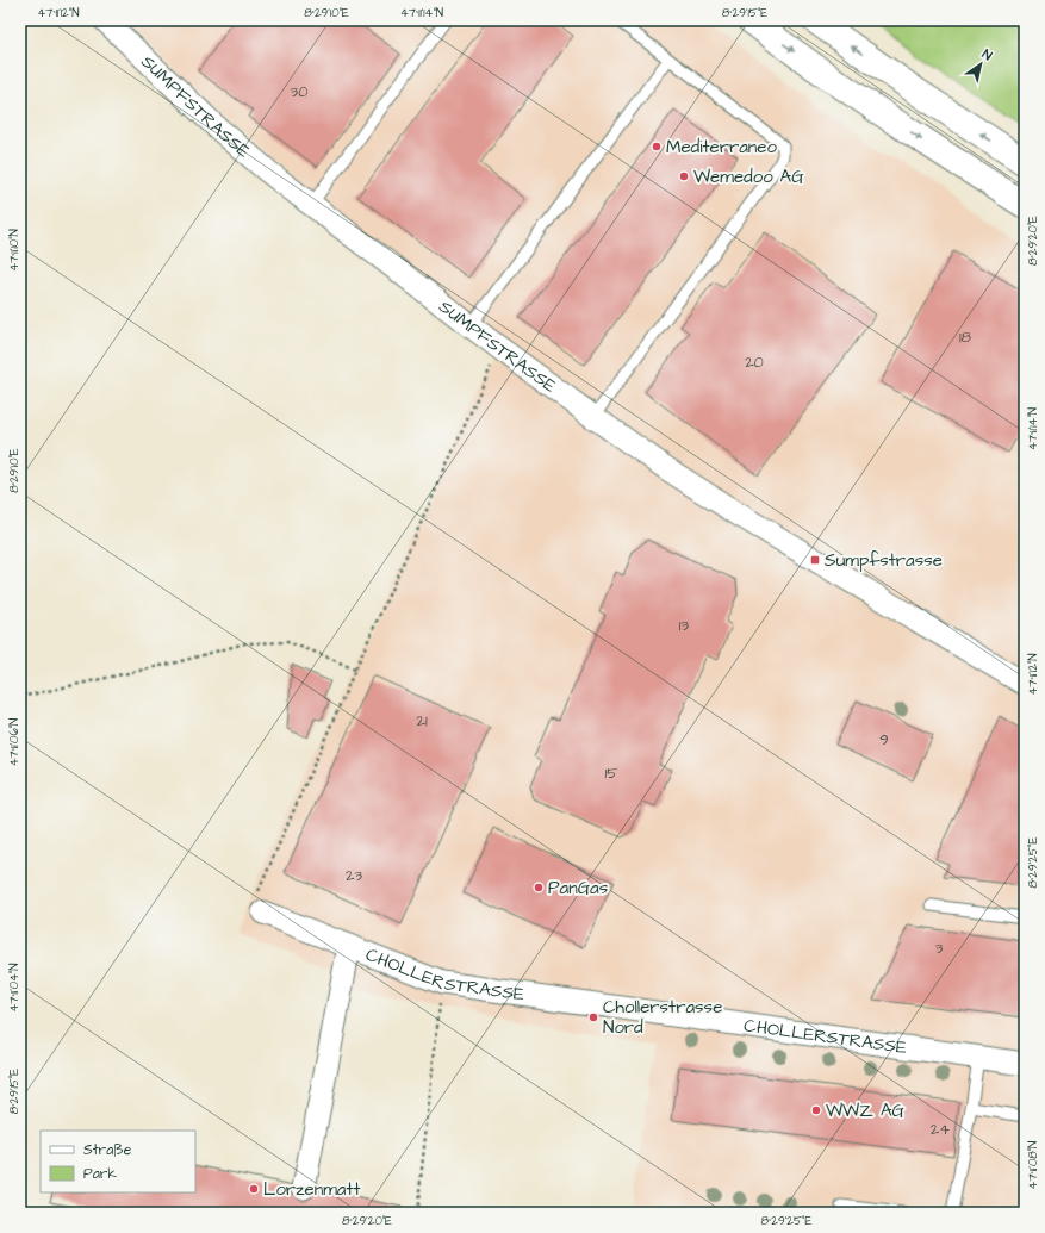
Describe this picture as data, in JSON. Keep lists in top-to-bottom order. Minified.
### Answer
{"streets":{"street":["SUMPFSTRASSE","CHOLLERSTRASSE"]},"places":{"other":["Mediterraneo","Wemedoo AG","PanGas","Chollerstrasse Nord","WWZ AG","Lorzenmatt"],"transit":["Sumpfstrasse"]},"house_numbers":["30","18","20","13","21","9","15","23","3","24"],"legend":["Straße","Park"],"north":"top right","coordinates":["47°11'12\"N","8°29'10\"E","47°11'14\"N","8°29'15\"E","8°29'20\"E","47°11'10\"N","47°11'06\"N","8°29'25\"E","47°11'04\"N","47°11'08\"N"]}
